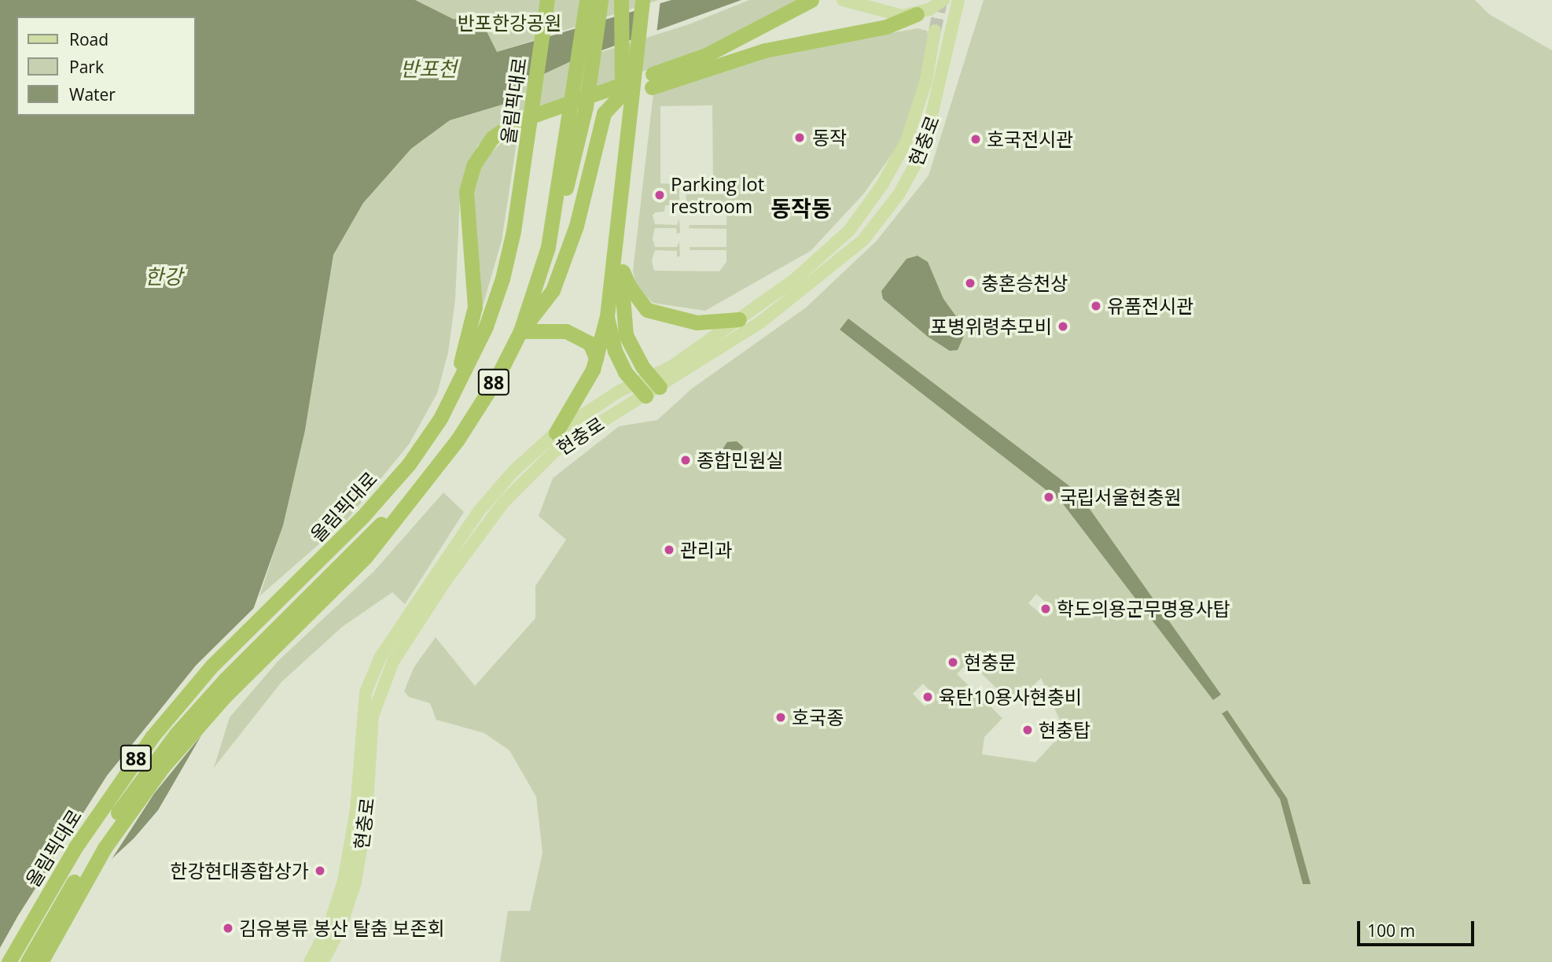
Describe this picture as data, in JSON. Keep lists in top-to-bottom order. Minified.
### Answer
{"streets":{"highway":["올림픽대로","88"],"main road":["현충로"]},"districts":["동작동"],"water":["반포천","한강"],"parks":["반포한강공원"],"places":["동작","호국전시관","Parking lot restroom","충혼승천상","유품전시관","포병위령추모비","종합민원실","국립서울현충원","관리과","학도의용군무명용사탑","현충문","육탄10용사현충비","호국종","현충탑","한강현대종합상가","김유봉류 봉산 탈춤 보존회"],"legend":["Road","Park","Water"],"scale_bar":"100 m"}
